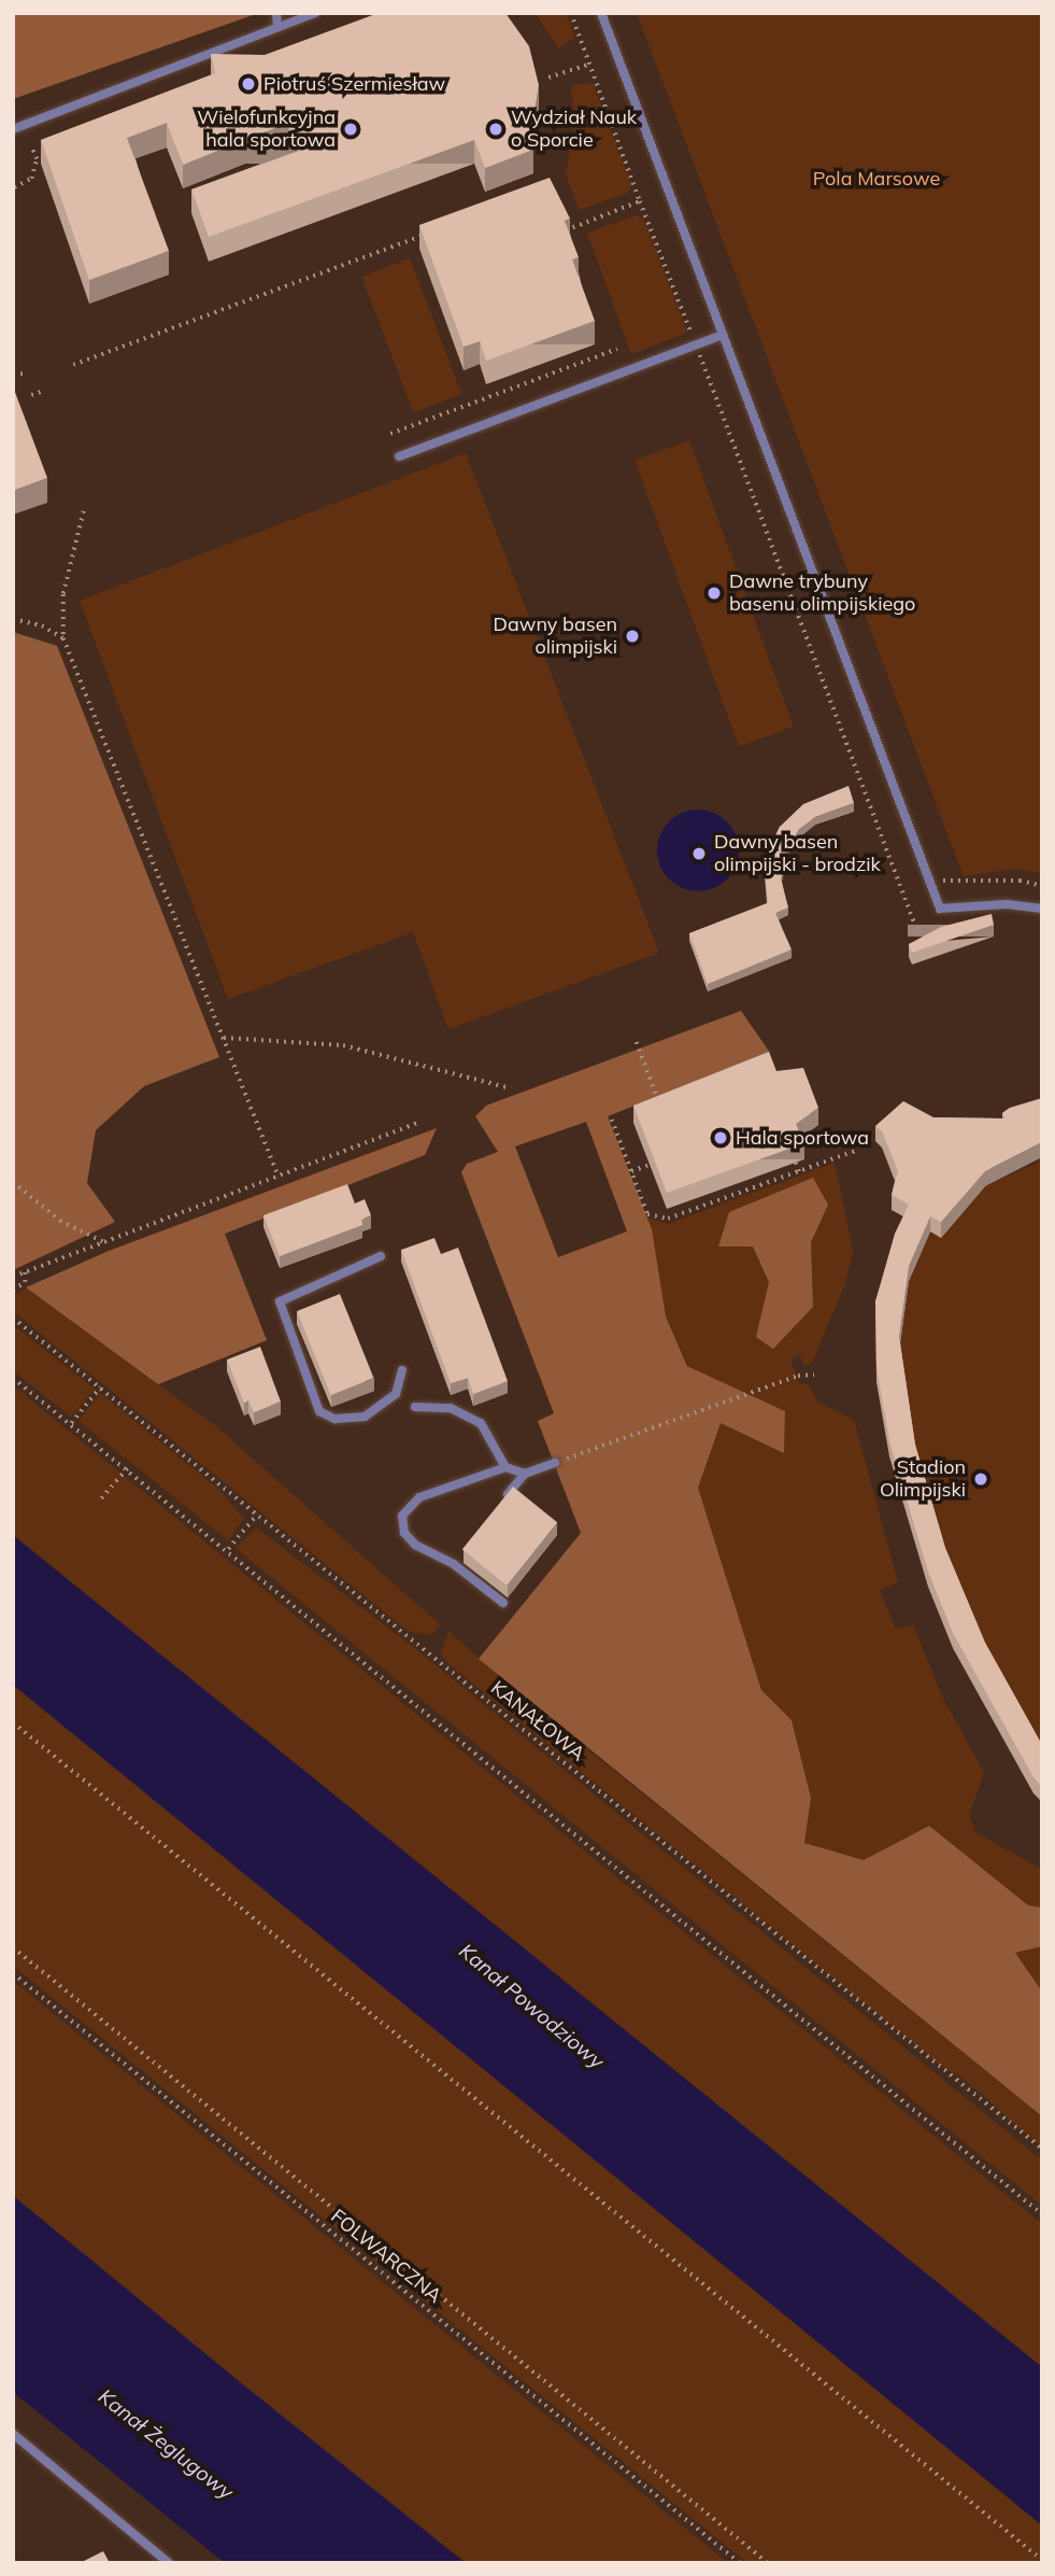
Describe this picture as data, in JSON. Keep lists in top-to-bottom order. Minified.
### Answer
{"streets":{"path":["KANAŁOWA","FOLWARCZNA"]},"water":["Kanał Powodziowy","Kanał Żeglugowy"],"parks":["Pola Marsowe"],"places":["Piotruś Szermiesław","Wielofunkcyjna hala sportowa","Wydział Nauk o Sporcie","Dawne trybuny basenu olimpijskiego","Dawny basen olimpijski","Dawny basen olimpijski - brodzik","Hala sportowa","Stadion Olimpijski"]}
